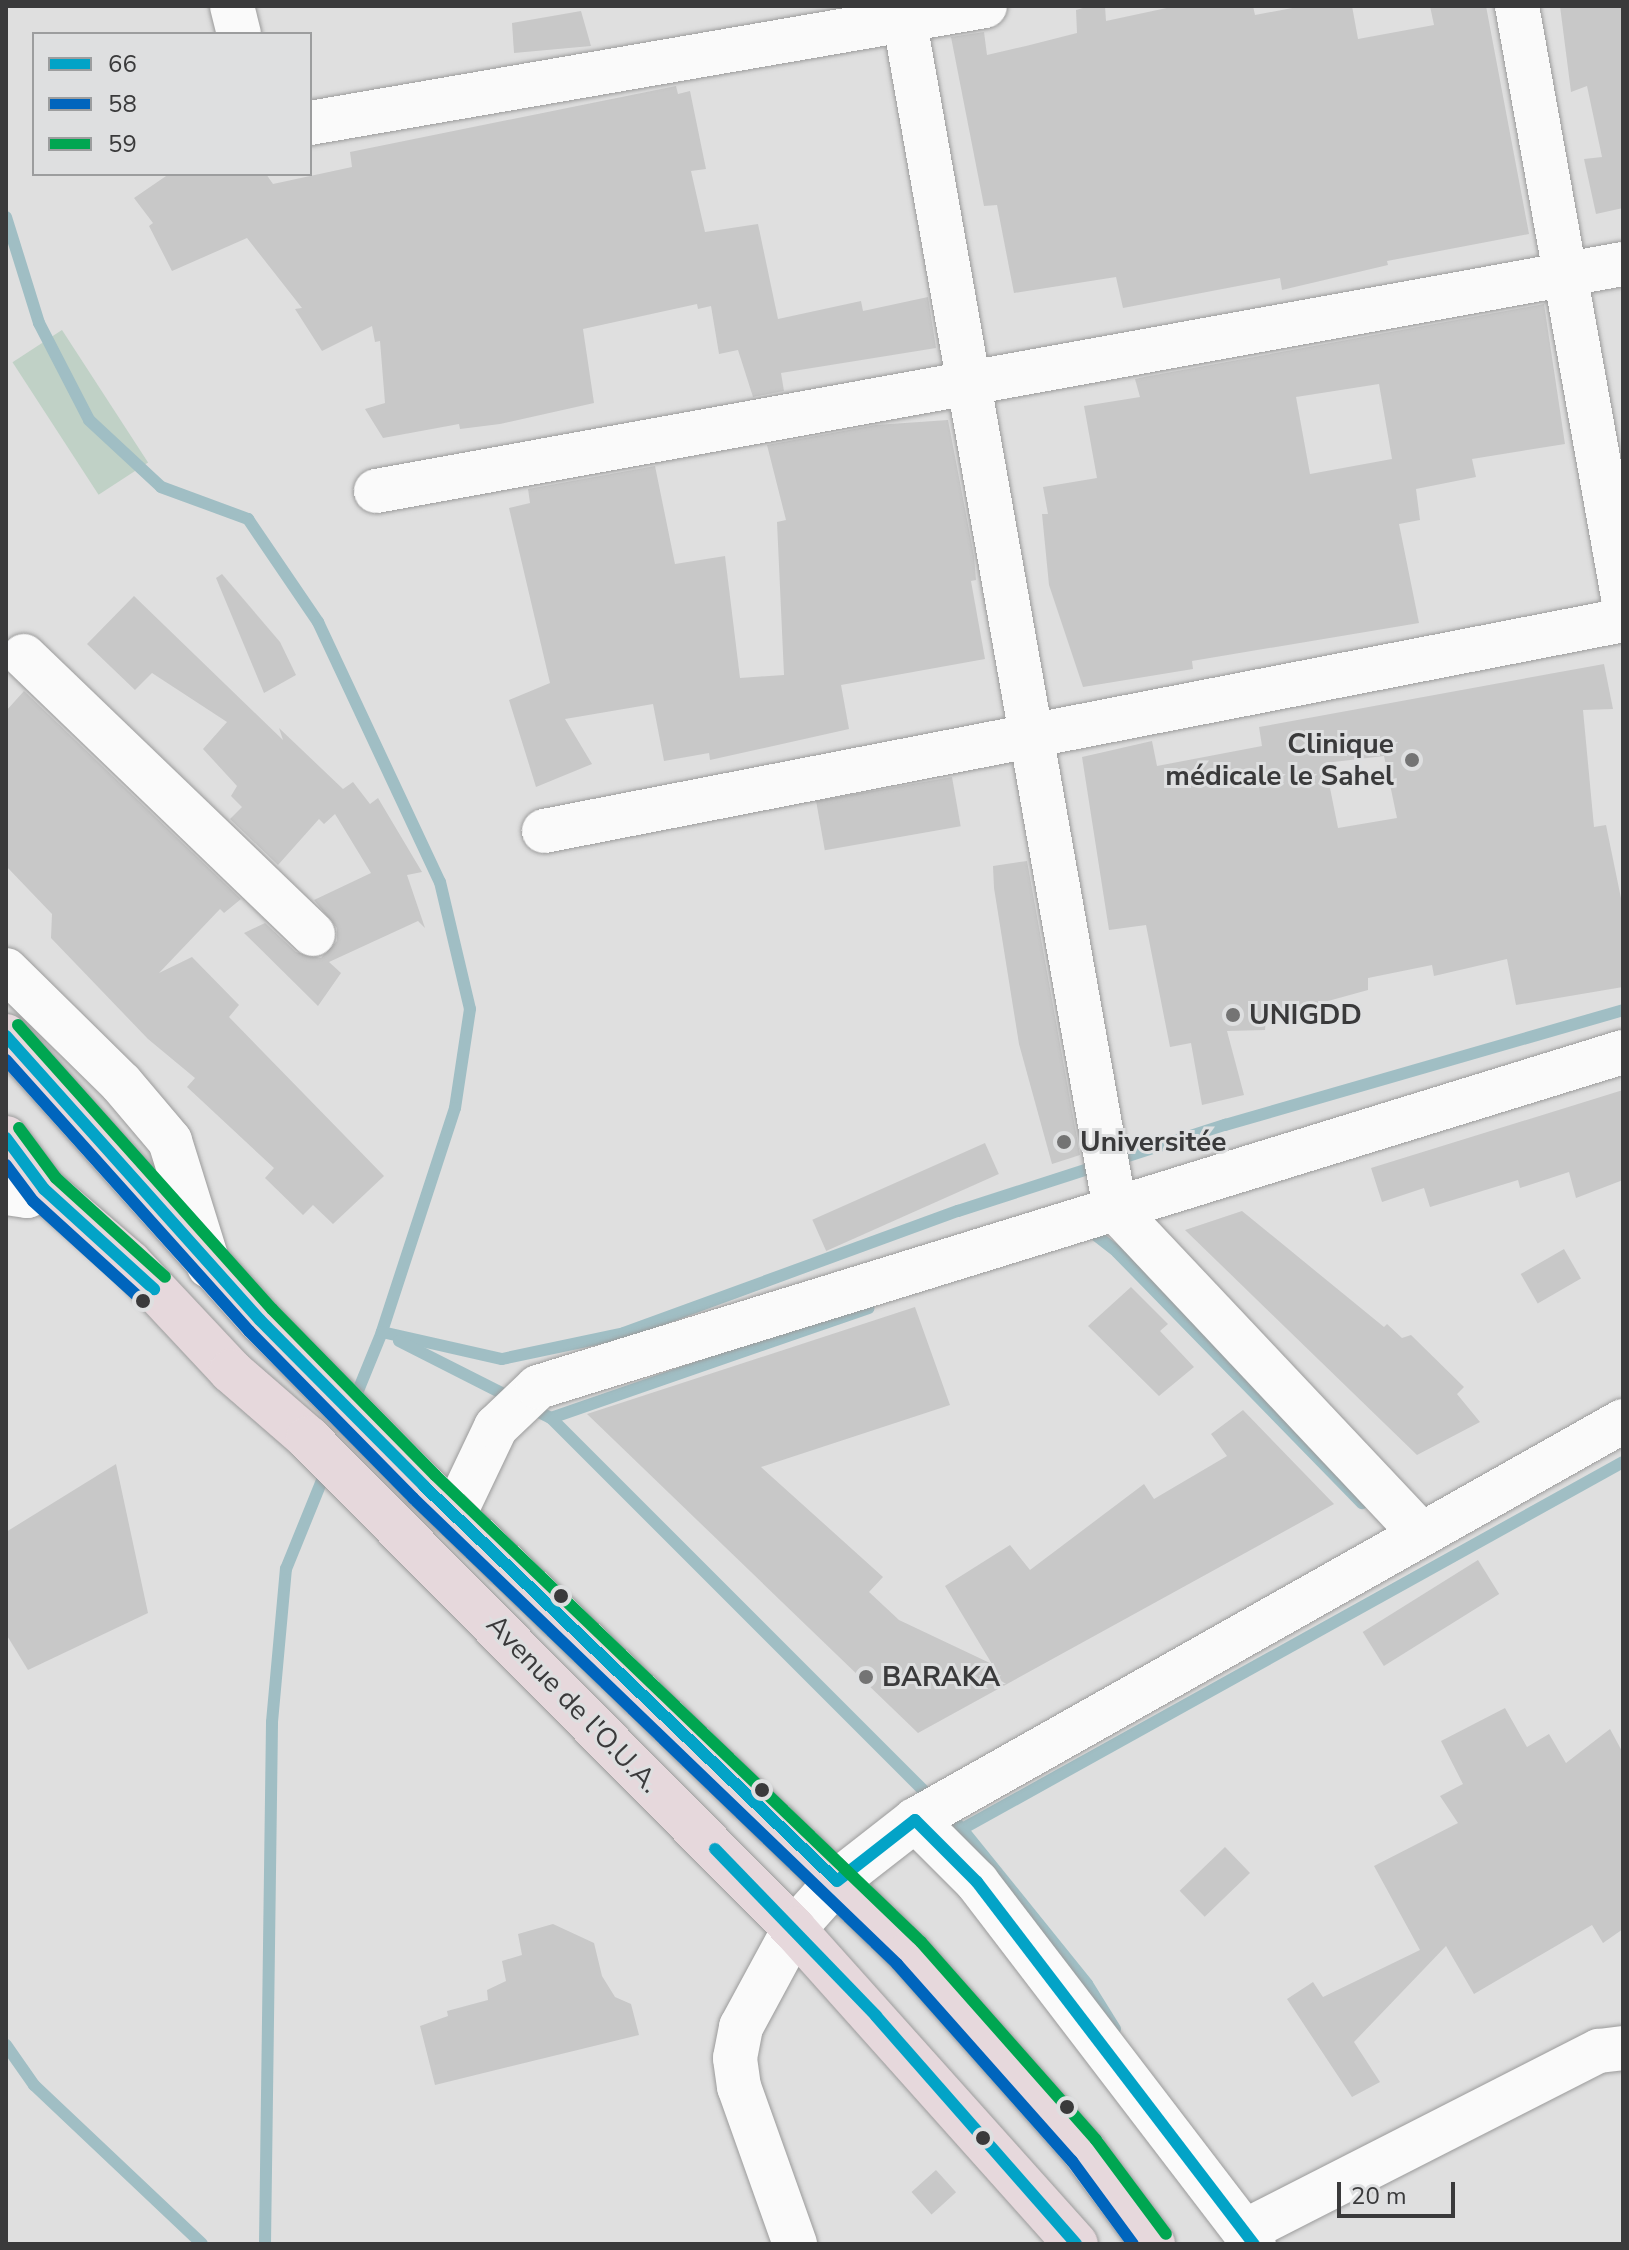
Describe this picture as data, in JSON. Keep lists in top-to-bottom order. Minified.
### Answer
{"streets":{"highway":["Avenue de l'O.U.A."]},"places":["Clinique médicale le Sahel","UNIGDD","Universitée","BARAKA"],"lines":["transit line 59","transit line 66","transit line 58"],"legend":["66","58","59"],"scale_bar":"20 m"}
